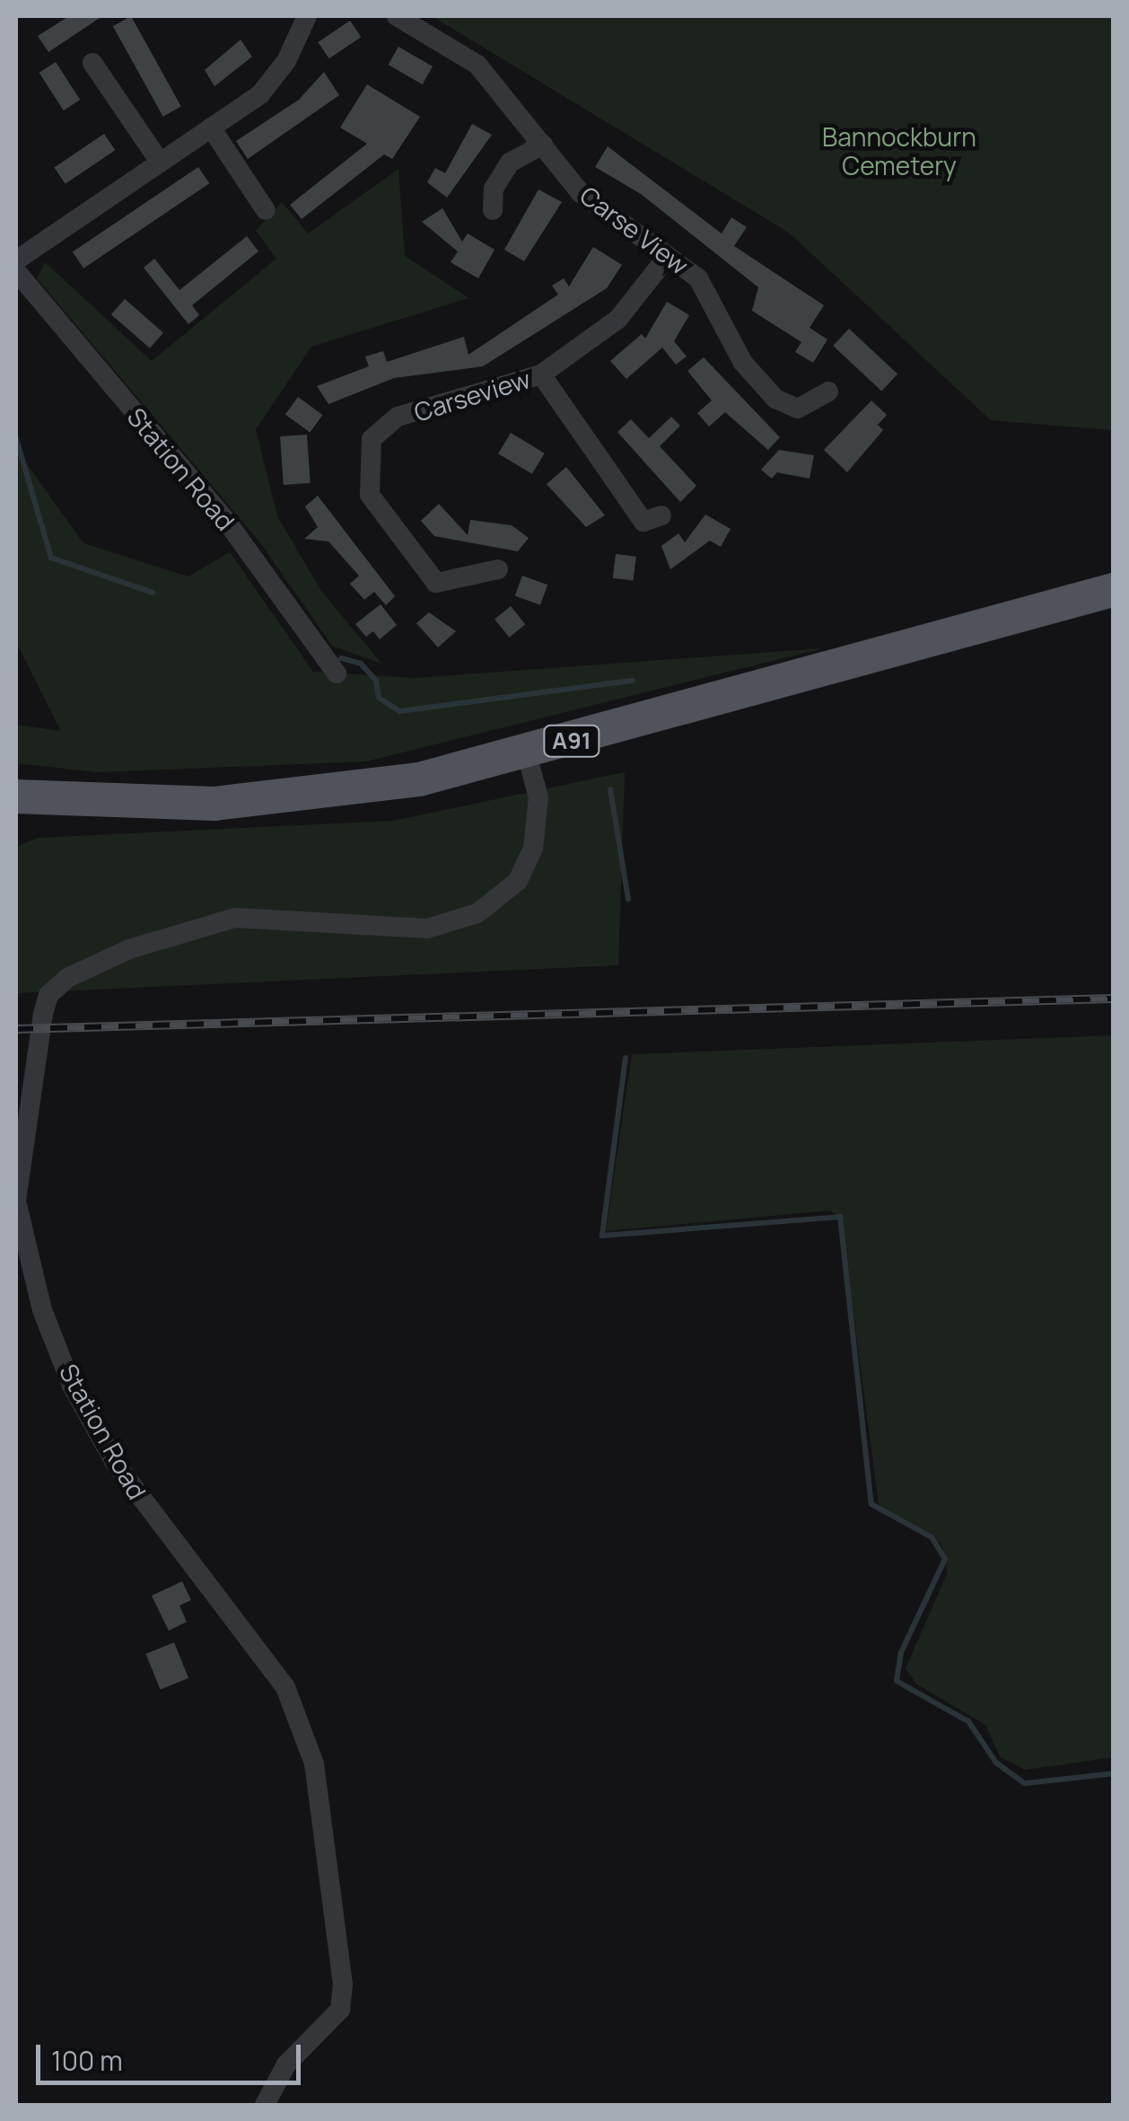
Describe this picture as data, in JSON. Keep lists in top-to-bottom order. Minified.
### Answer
{"streets":{"main road":["A91"],"street":["Carse View","Carseview","Station Road"]},"crossings":[["Carse View","Carseview"],["Station Road","A91"]],"parks":["Bannockburn Cemetery"],"scale_bar":"100 m"}
